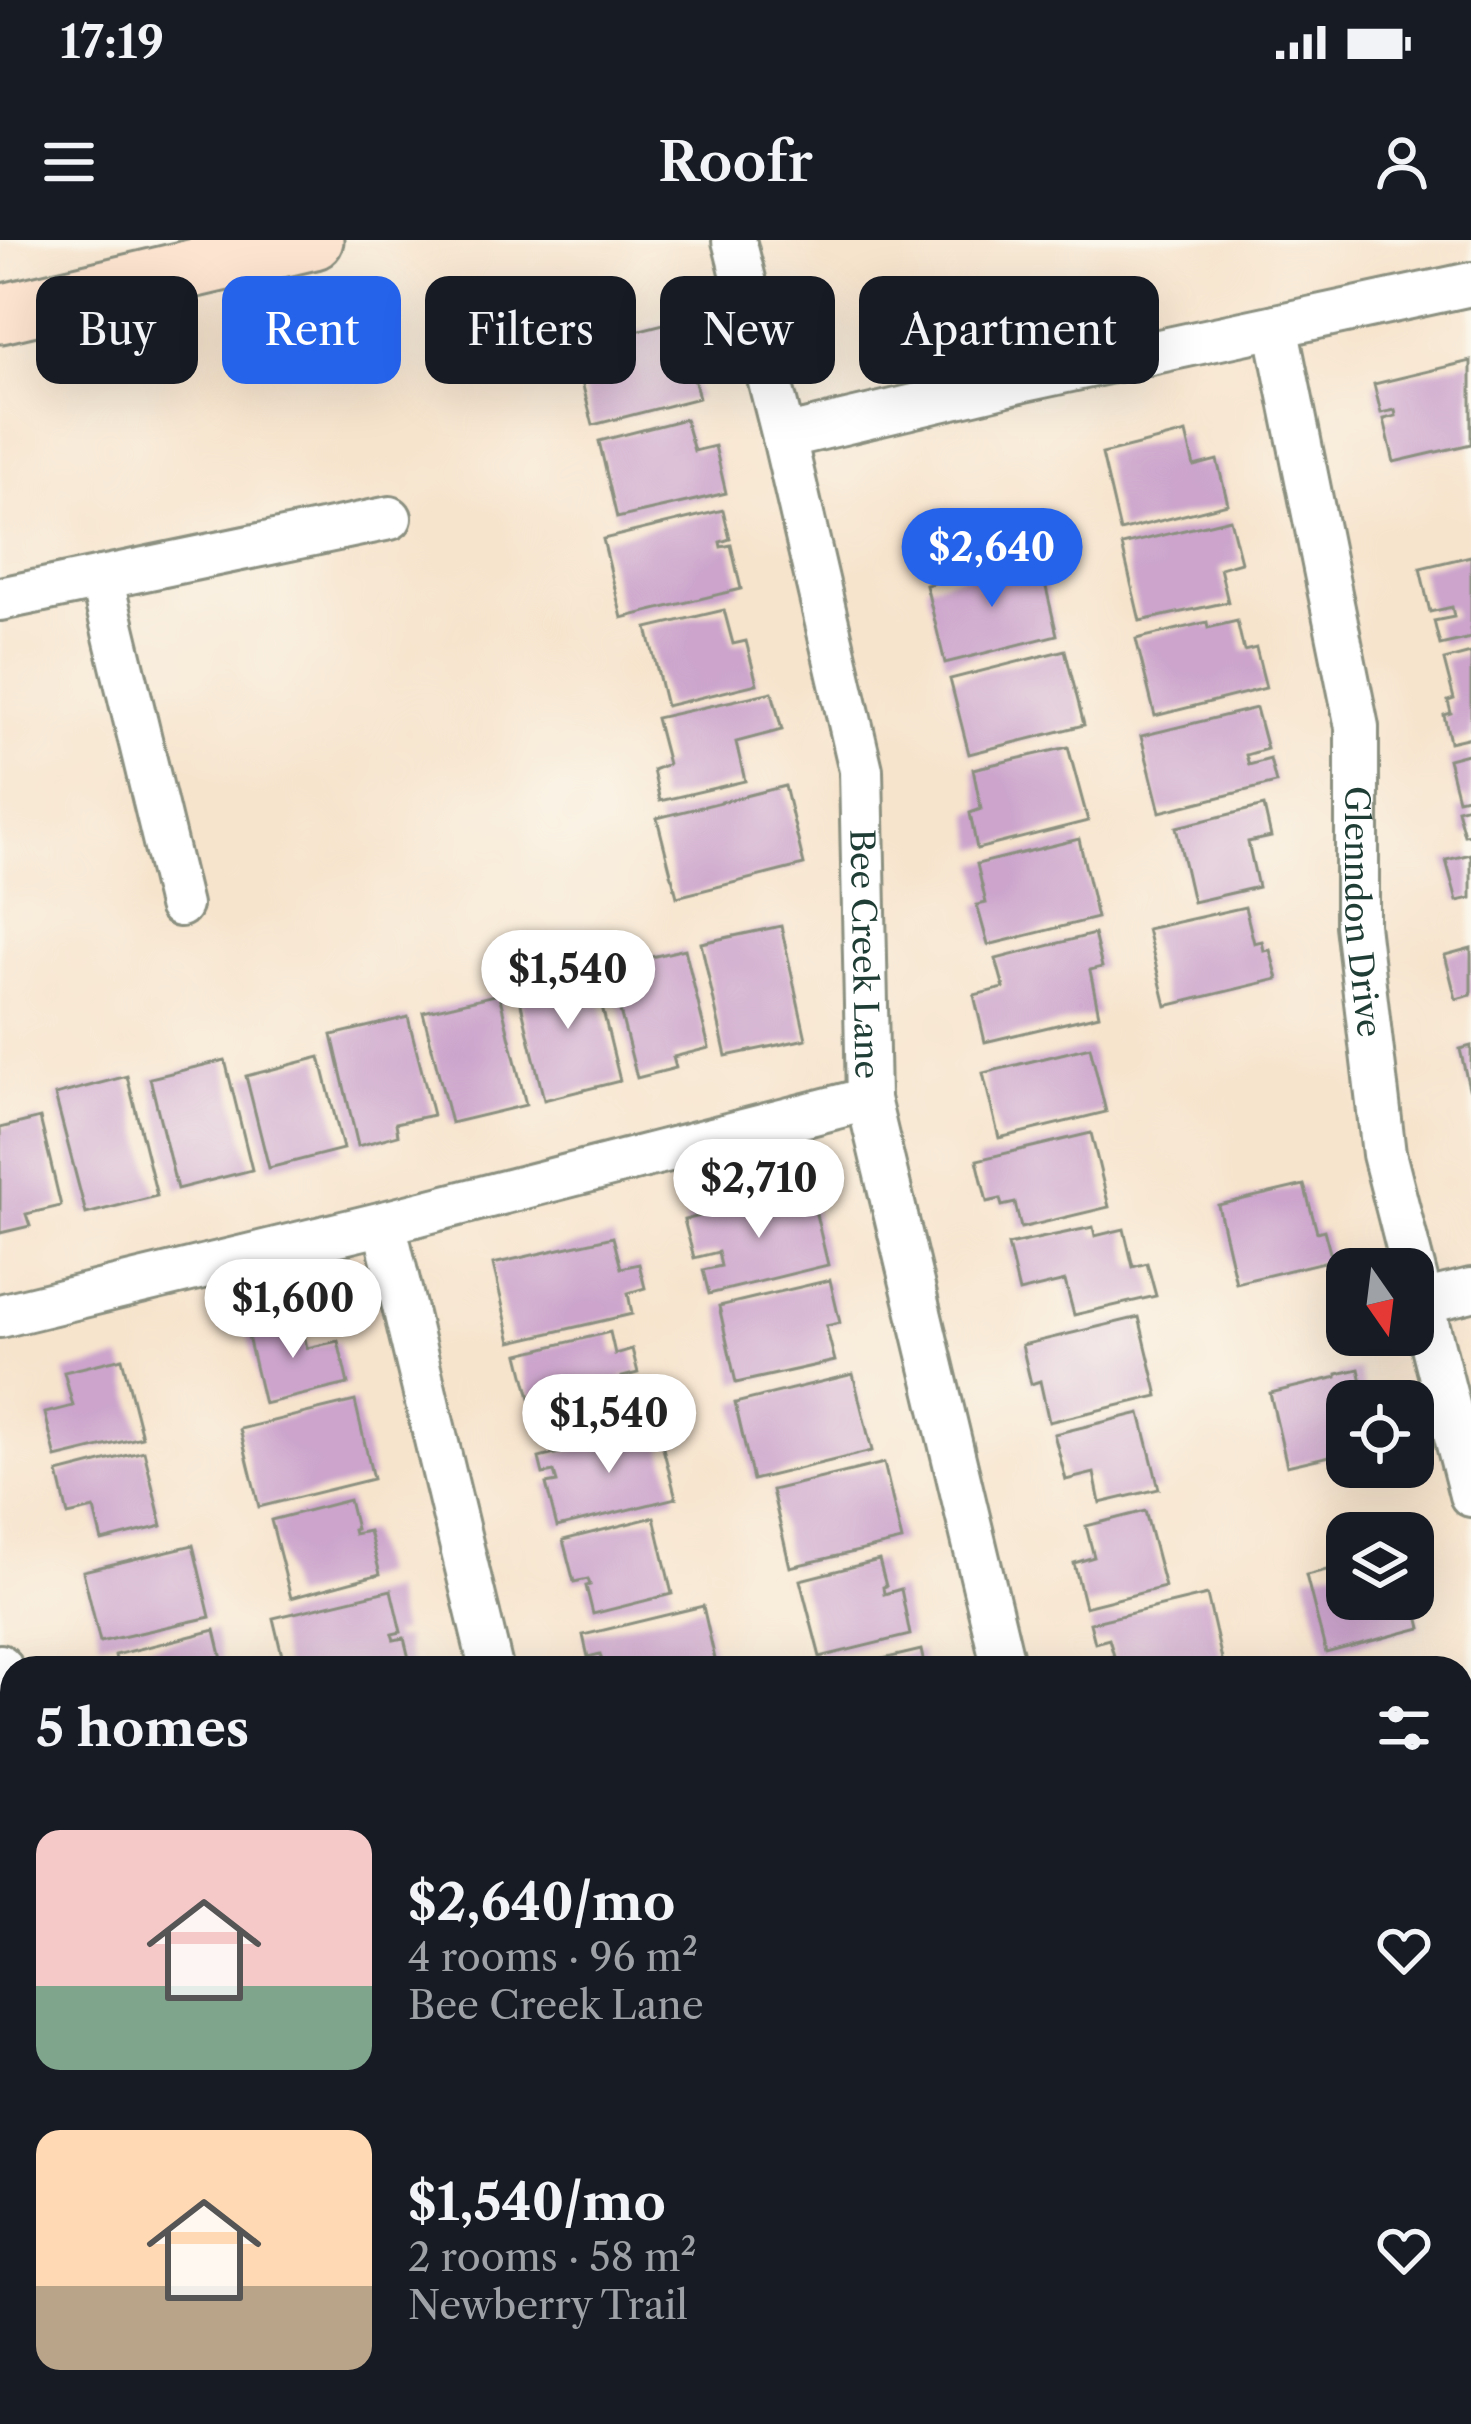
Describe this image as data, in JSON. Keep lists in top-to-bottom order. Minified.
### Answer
{"streets":{"street":["Glenndon Drive","Bee Creek Lane"]},"north":"bottom","page":{"status":"17:19","header":"Roofr","chip":["Buy","Rent","Filters","New","Apartment"],"price":["$2,640","$1,540","$2,710","$1,600","$1,540"],"heading":"5 homes","list":[{"name":"$2,640/mo","note":"4 rooms · 96 m² · Bee Creek Lane"},{"name":"$1,540/mo","note":"2 rooms · 58 m² · Newberry Trail"}]}}
